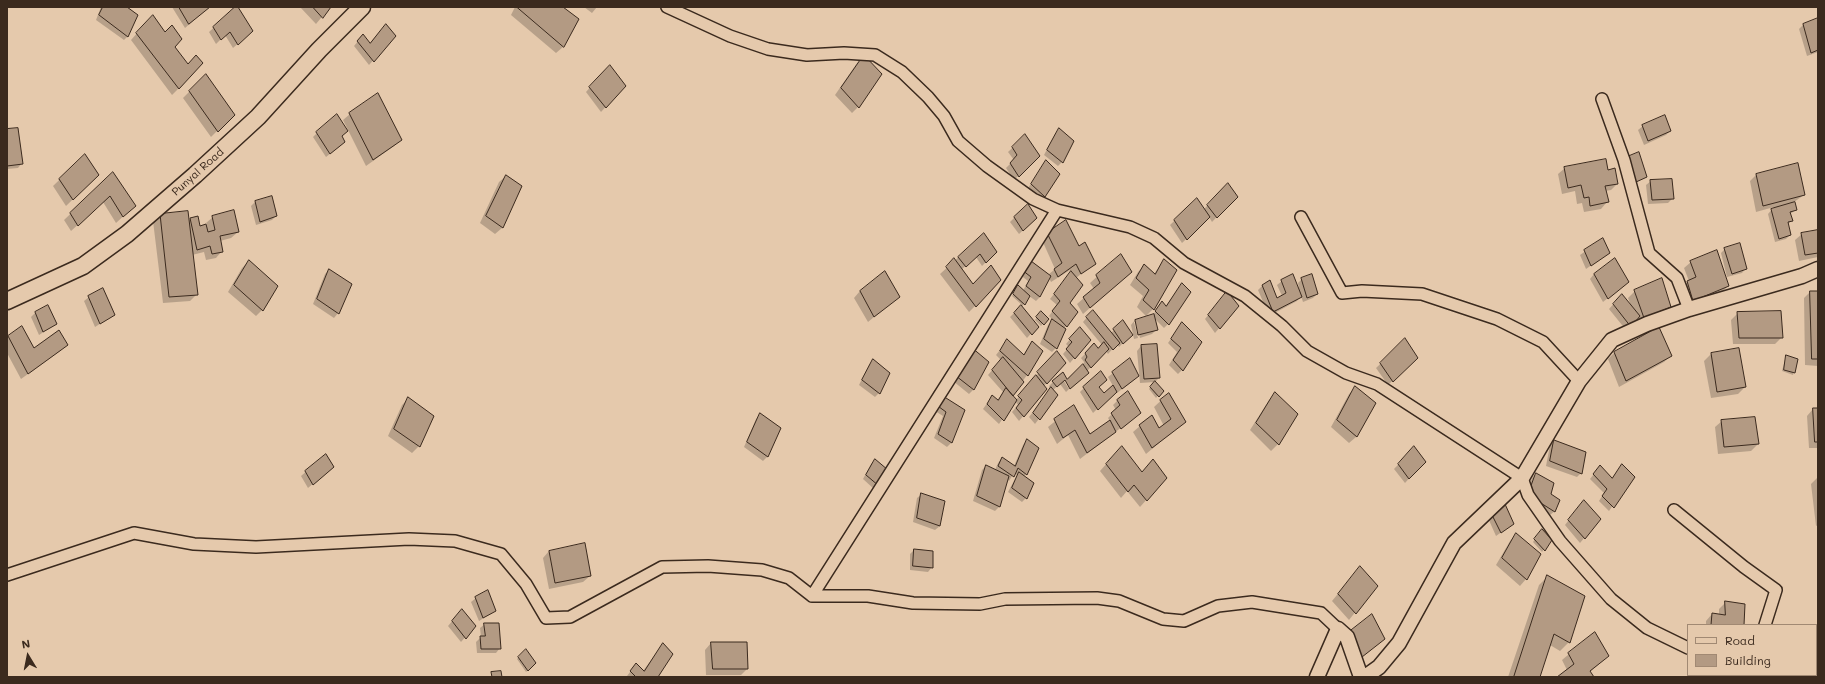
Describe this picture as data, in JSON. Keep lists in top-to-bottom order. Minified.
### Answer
{"streets":{"main road":["Punyal Road"]},"legend":["Road","Building"],"north":"top"}
